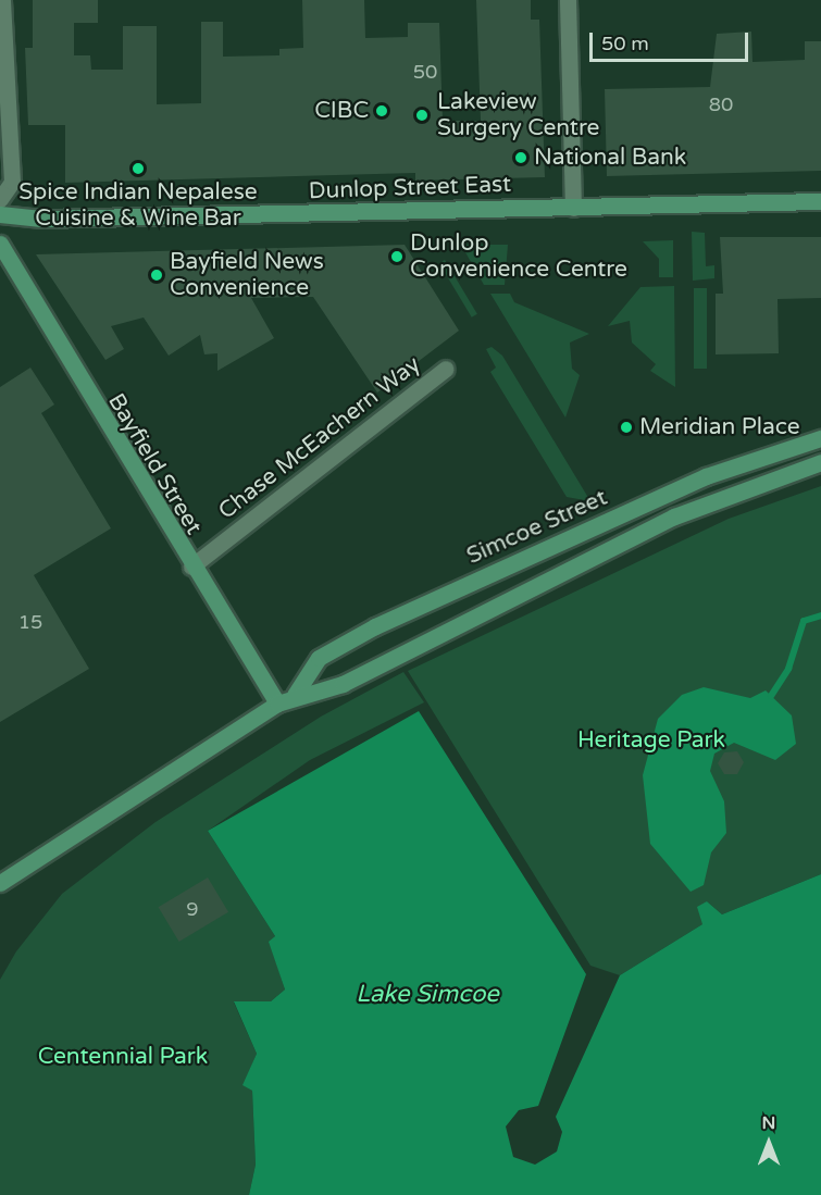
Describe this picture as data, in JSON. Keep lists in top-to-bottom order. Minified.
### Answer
{"streets":{"main road":["Dunlop Street East","Bayfield Street","Simcoe Street"],"street":["Chase McEachern Way"]},"crossings":[["Chase McEachern Way","Bayfield Street"],["Bayfield Street","Simcoe Street"]],"water":["Lake Simcoe"],"parks":["Heritage Park","Centennial Park"],"places":["CIBC","Lakeview Surgery Centre","National Bank","Spice Indian Nepalese Cuisine & Wine Bar","Dunlop Convenience Centre","Bayfield News Convenience","Meridian Place"],"house_numbers":["50","80","15","9"],"scale_bar":"50 m","north":"top"}
